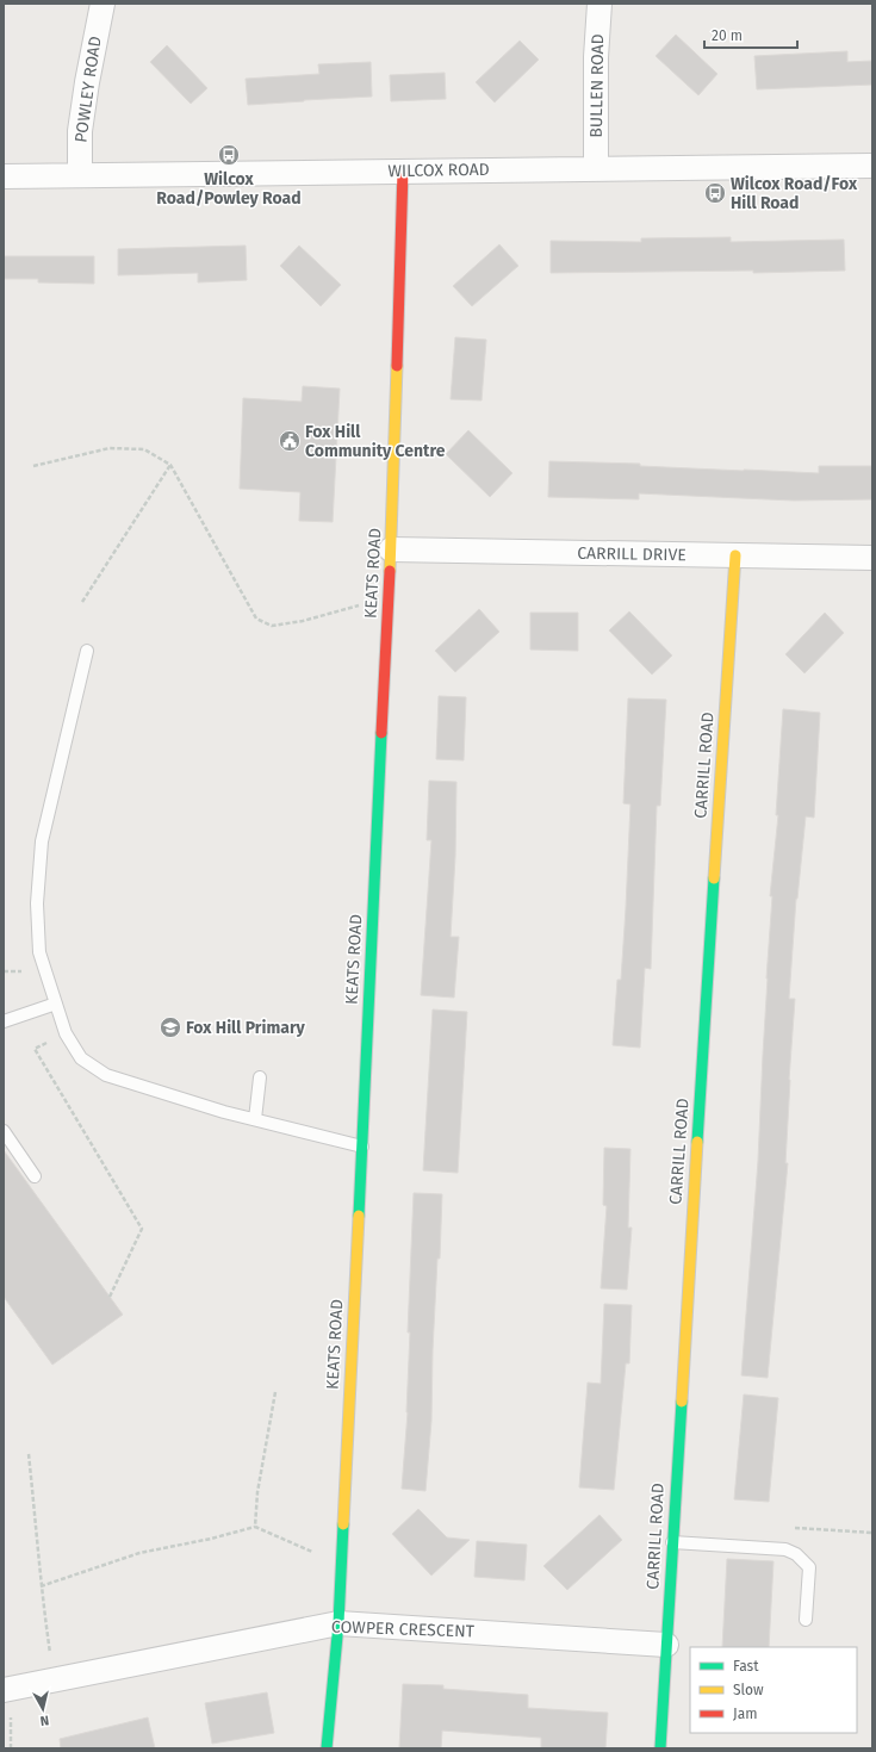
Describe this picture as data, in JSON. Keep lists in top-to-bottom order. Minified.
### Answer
{"streets":{"street":["BULLEN ROAD","POWLEY ROAD","WILCOX ROAD","CARRILL DRIVE","KEATS ROAD","CARRILL ROAD","COWPER CRESCENT"]},"crossings":[["BULLEN ROAD","WILCOX ROAD"],["POWLEY ROAD","WILCOX ROAD"],["WILCOX ROAD","KEATS ROAD"],["CARRILL DRIVE","KEATS ROAD"],["CARRILL DRIVE","CARRILL ROAD"],["KEATS ROAD","COWPER CRESCENT"],["CARRILL ROAD","COWPER CRESCENT"]],"places":{"bus stop":["Wilcox Road/Powley Road","Wilcox Road/Fox Hill Road"],"public building":["Fox Hill Community Centre"],"school or university":["Fox Hill Primary"]},"legend":["Fast","Slow","Jam"],"scale_bar":"20 m","north":"bottom"}
